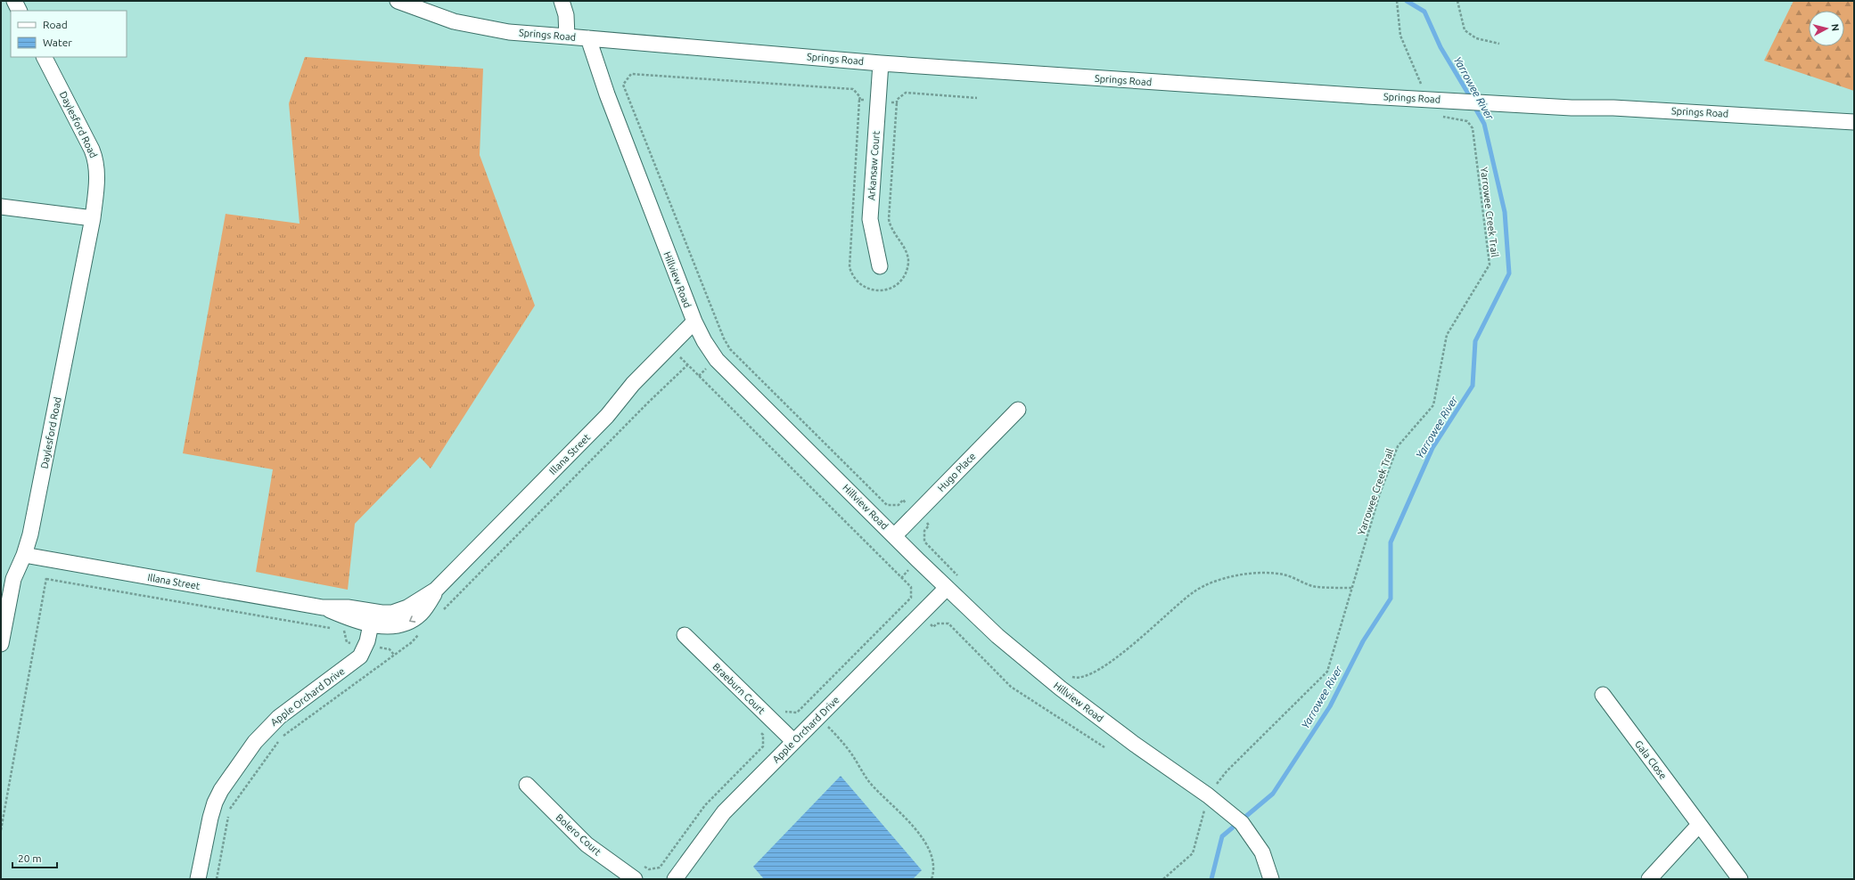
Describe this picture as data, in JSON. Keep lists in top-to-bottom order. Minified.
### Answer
{"streets":{"street":["Springs Road","Daylesford Road","Arkansaw Court","Hillview Road","Illana Street","Hugo Place","Braeburn Court","Apple Orchard Drive","Gala Close","Bolero Court"],"path":["Yarrowee Creek Trail"]},"crossings":[["Springs Road","Arkansaw Court"],["Springs Road","Hillview Road"],["Daylesford Road","Illana Street"],["Yarrowee Creek Trail","Hillview Road"],["Hillview Road","Illana Street"],["Hillview Road","Hugo Place"],["Hillview Road","Apple Orchard Drive"],["Illana Street","Apple Orchard Drive"],["Braeburn Court","Apple Orchard Drive"]],"water":["Yarrowee River"],"legend":["Road","Water"],"scale_bar":"20 m","north":"right"}
